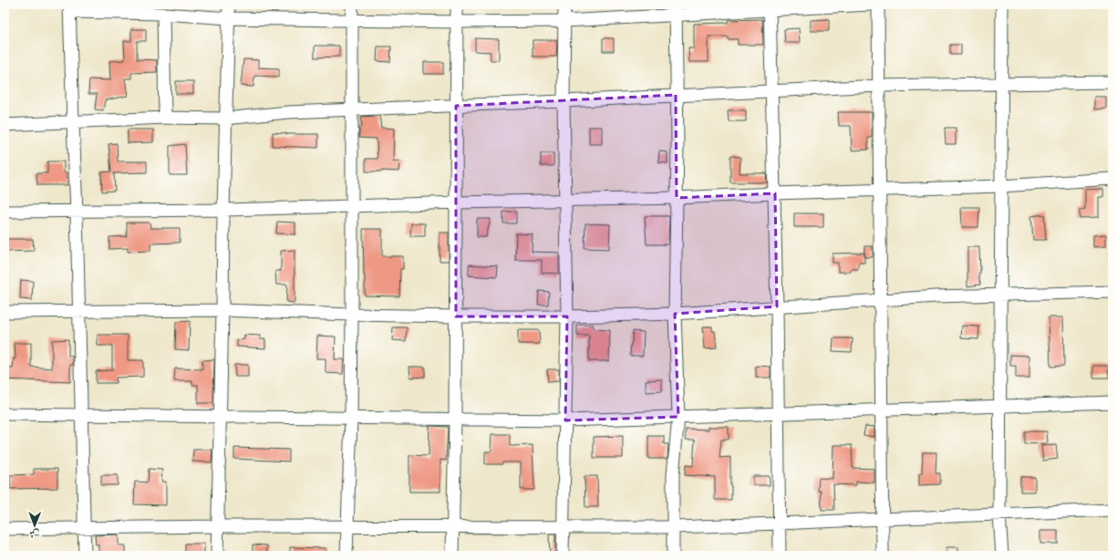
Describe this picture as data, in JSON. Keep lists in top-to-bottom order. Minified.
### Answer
{"north":"bottom"}
